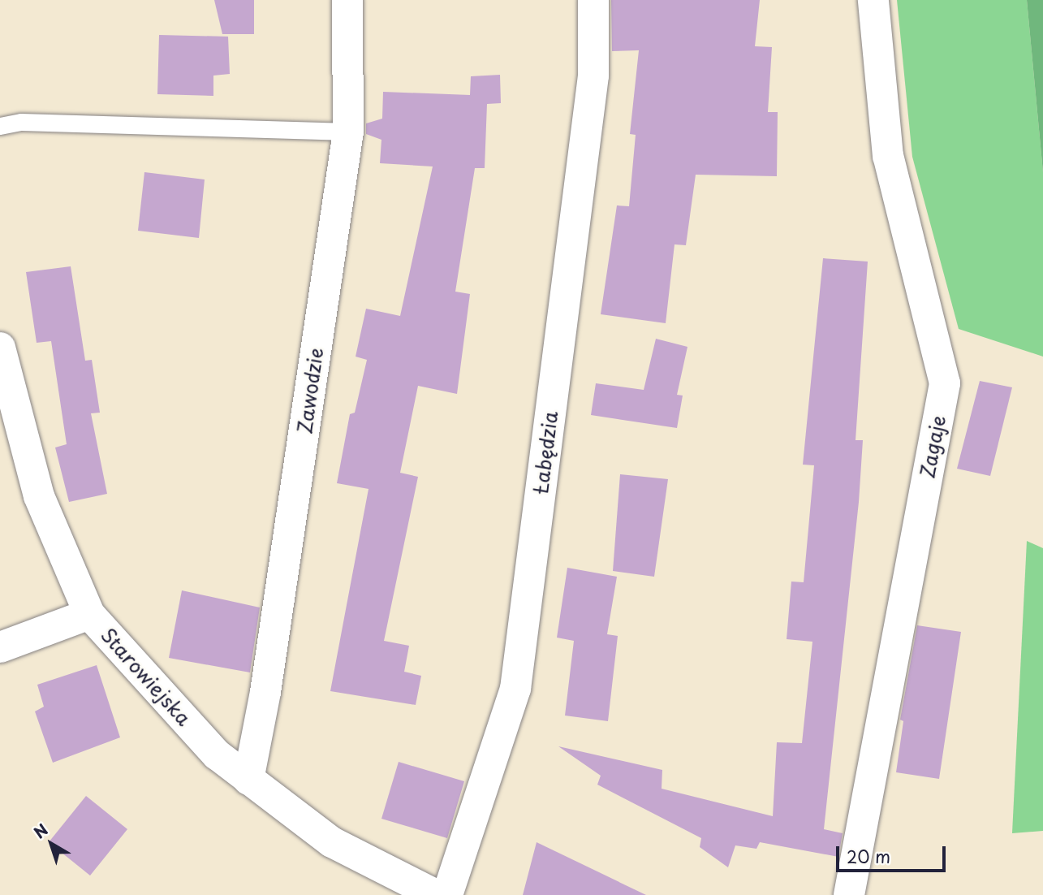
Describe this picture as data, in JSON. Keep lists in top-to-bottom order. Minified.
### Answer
{"streets":{"street":["Zawodzie","Zagaje","Łabędzia","Starowiejska"]},"crossings":[["Zawodzie","Starowiejska"]],"scale_bar":"20 m","north":"top left"}
